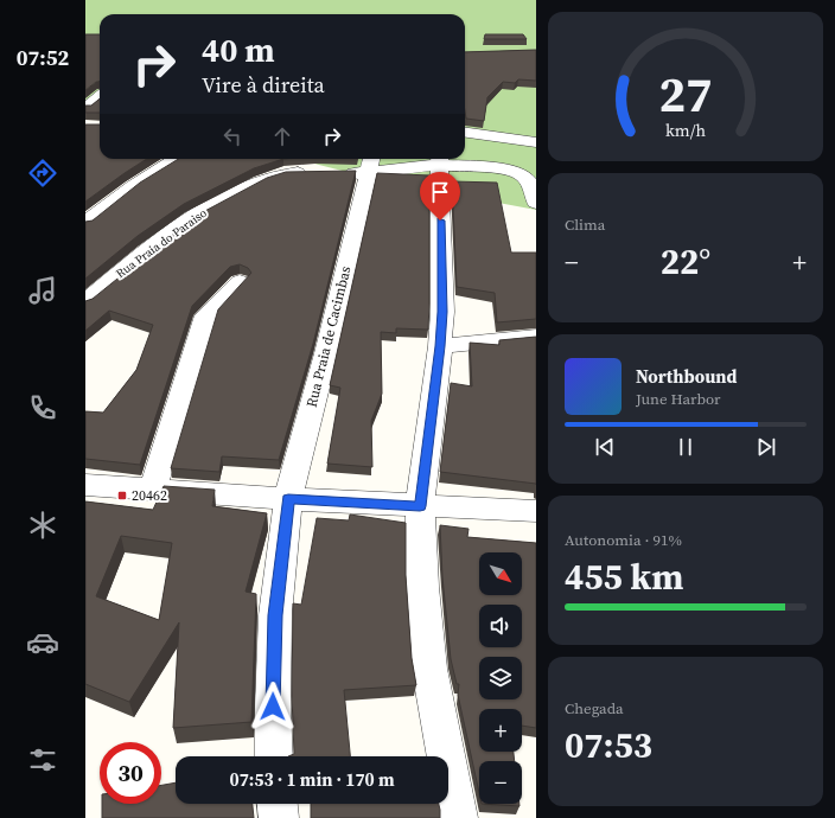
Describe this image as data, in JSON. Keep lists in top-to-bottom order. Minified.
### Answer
{"streets":{"street":["Rua Praia do Paraiso","Rua Praia de Cacimbas"]},"crossings":[["Rua Praia do Paraiso","Rua Praia de Cacimbas"]],"places":{"transit":["20462"]},"north":"bottom right","page":{"tabs":"07:52","turn":["40 m","Vire à direita"],"tile":["Clima",["Autonomia · 91%","455 km"],["Chegada","07:53"]],"heat":["−","22°","+"],"song":["Northbound","June Harbor"],"map_buttons":["+","−"],"limit":"30","trip":"07:53 · 1 min · 170 m","gauge":["27","km/h"]}}
